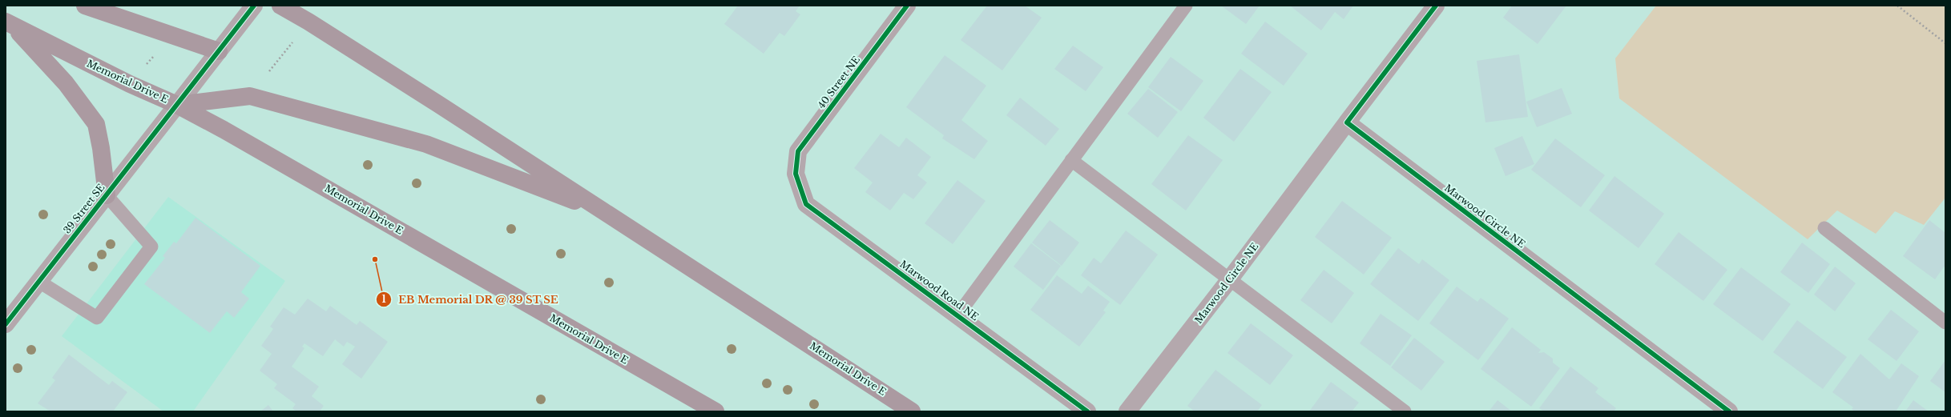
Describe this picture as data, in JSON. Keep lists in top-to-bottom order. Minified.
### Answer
{"streets":{"main road":["Memorial Drive E"],"street":["40 Street NE","39 Street SE","Marwood Circle NE","Marwood Road NE"]},"crossings":[["Memorial Drive E","39 Street SE"],["40 Street NE","Marwood Road NE"]],"places":["EB Memorial DR @ 39 ST SE"]}
